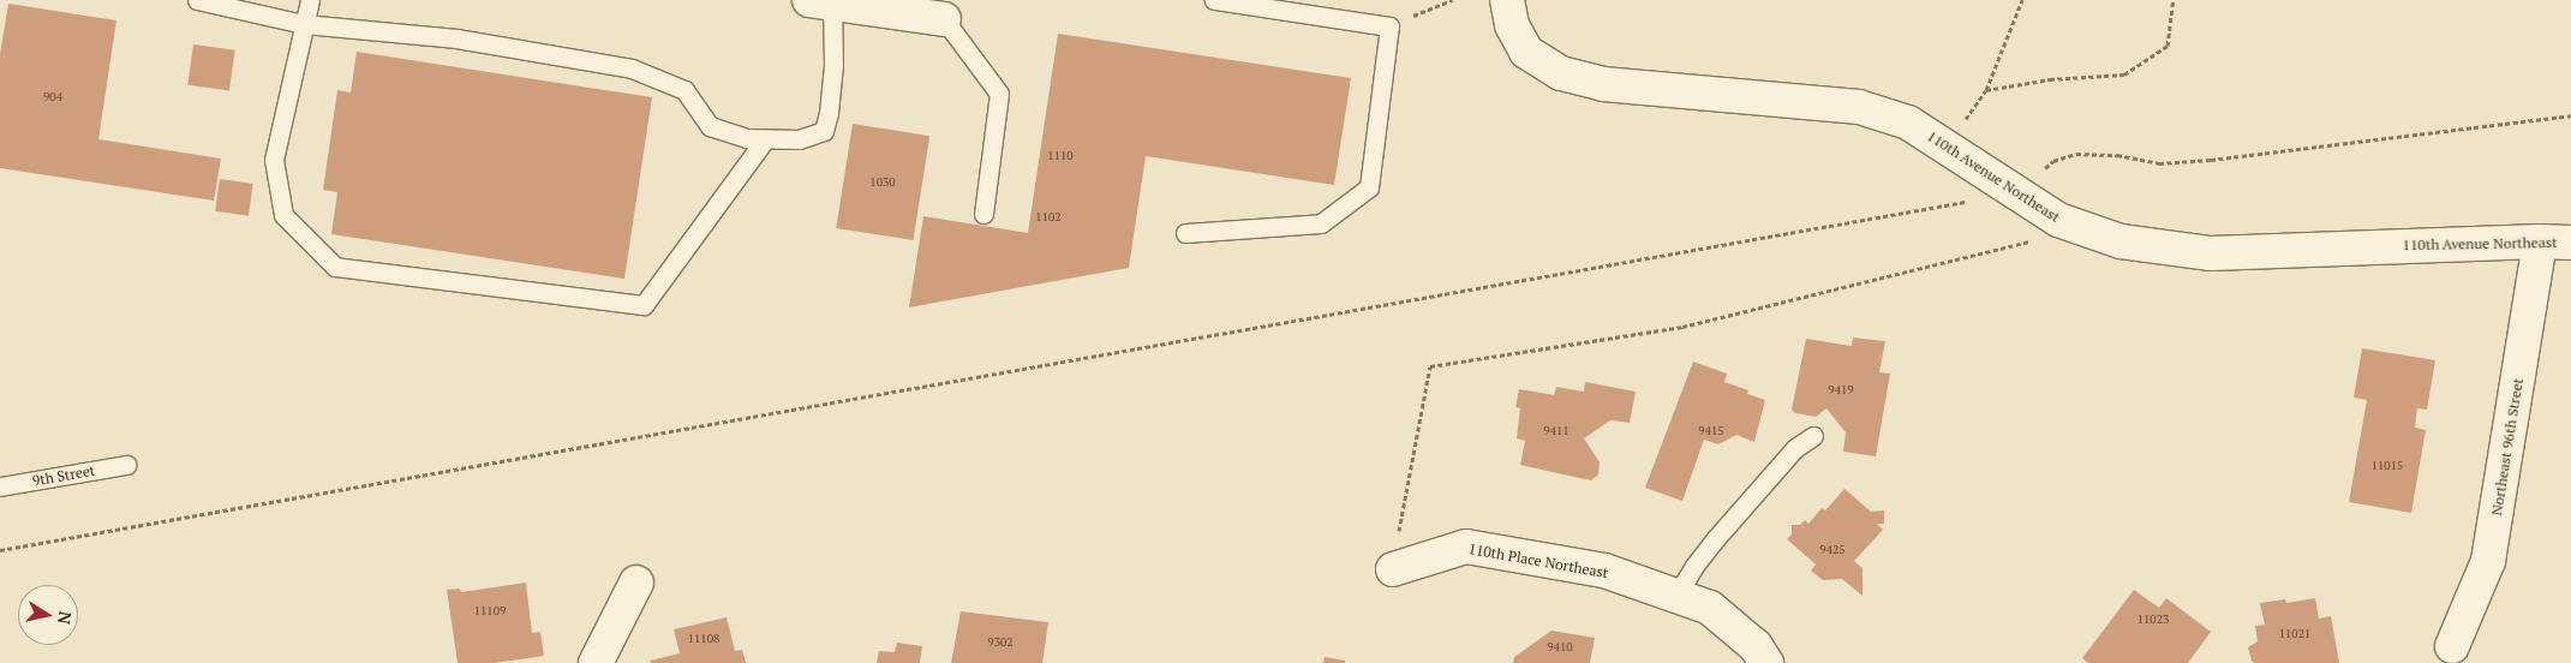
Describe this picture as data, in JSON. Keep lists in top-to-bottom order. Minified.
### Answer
{"streets":{"street":["110th Avenue Northeast","Northeast 96th Street","110th Place Northeast"],"lane":["9th Street"]},"crossings":[["110th Avenue Northeast","Northeast 96th Street"]],"house_numbers":["904","1110","1030","1102","9419","9411","9415","11015","9425","11109","11023","11021","11108","9302","9410"],"north":"right"}
